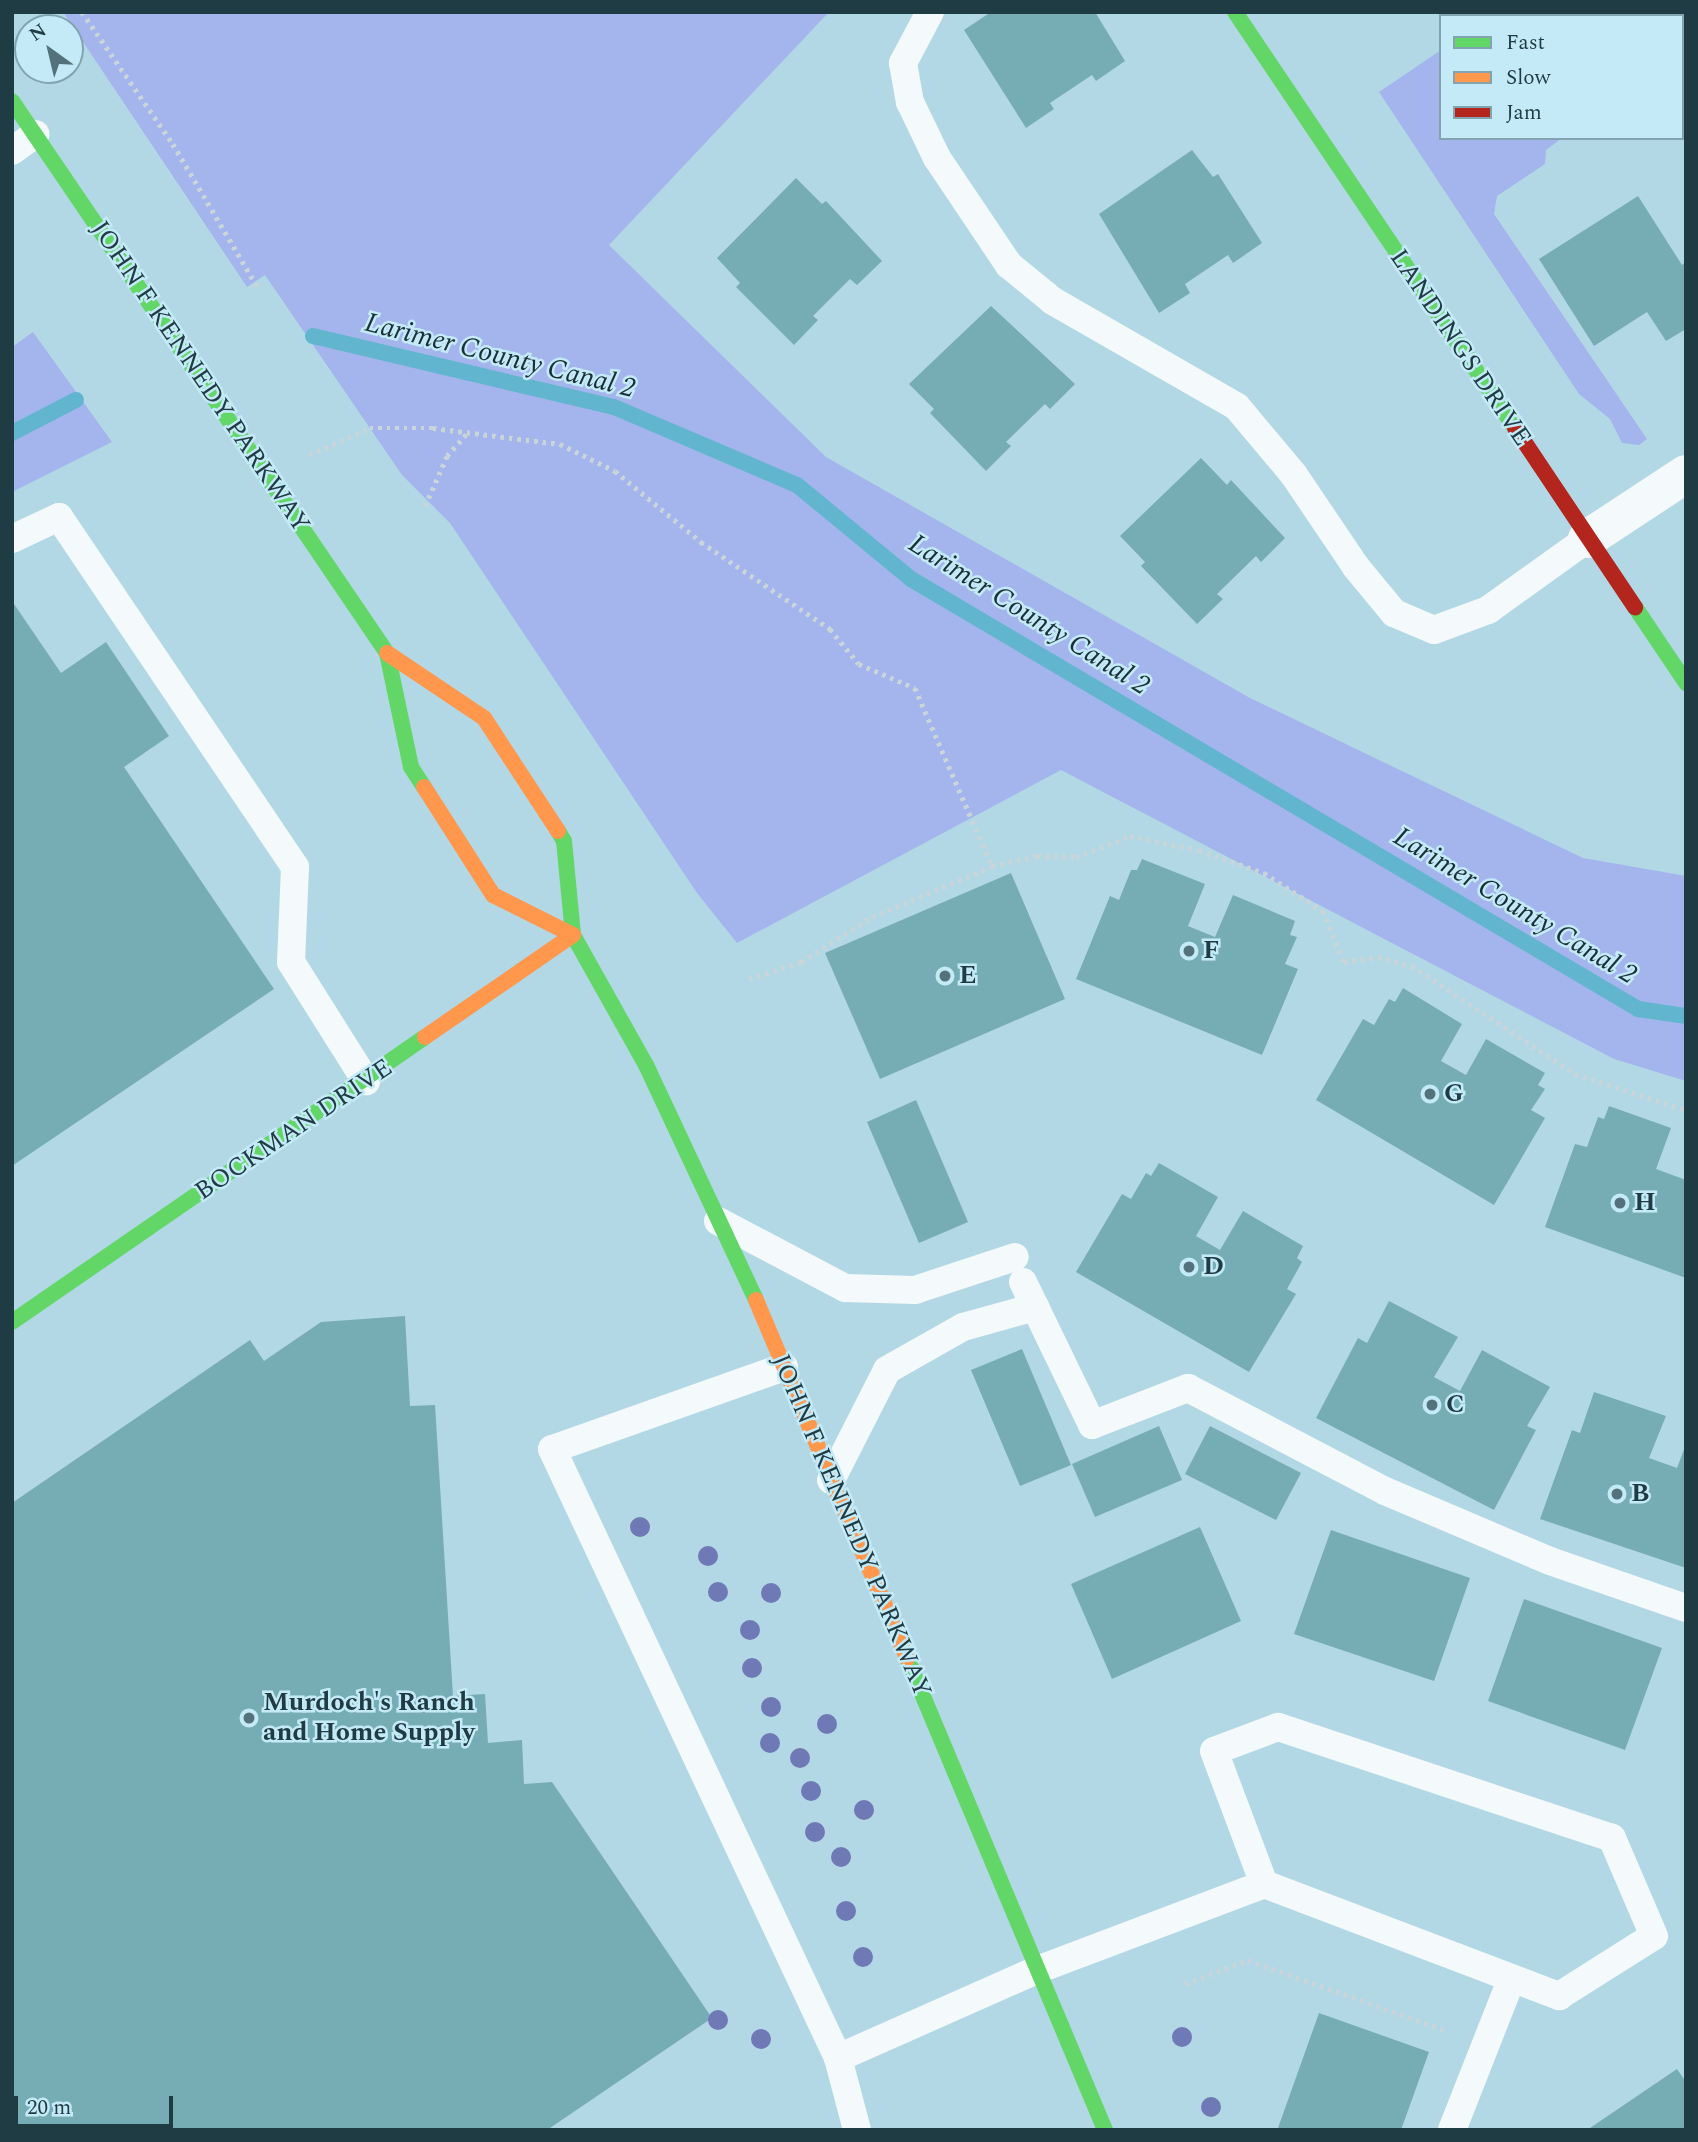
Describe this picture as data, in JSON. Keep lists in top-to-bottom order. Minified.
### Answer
{"streets":{"street":["LANDINGS DRIVE","JOHN F KENNEDY PARKWAY","BOCKMAN DRIVE"]},"crossings":[["JOHN F KENNEDY PARKWAY","BOCKMAN DRIVE"]],"water":["Larimer County Canal 2"],"places":["F","E","G","H","D","C","B","Murdoch's Ranch and Home Supply"],"legend":["Fast","Slow","Jam"],"scale_bar":"20 m","north":"top left"}
